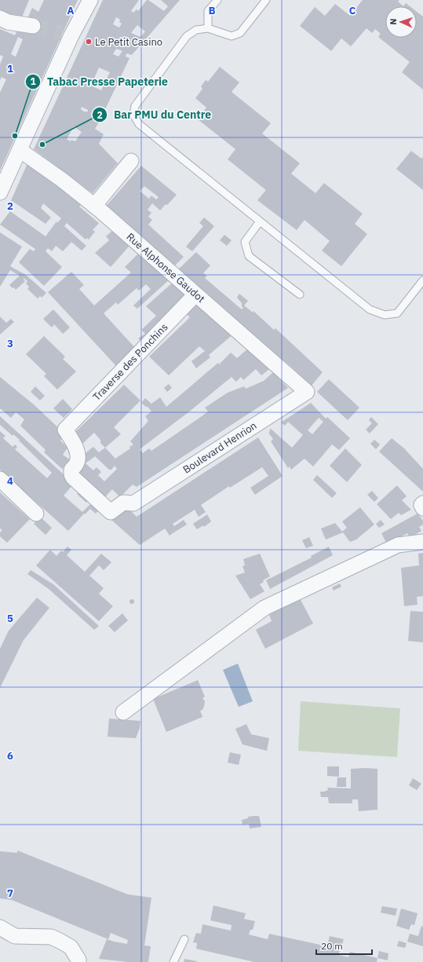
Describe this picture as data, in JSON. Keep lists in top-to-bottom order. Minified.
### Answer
{"streets":{"street":["Rue Alphonse Gaudot","Traverse des Ponchins","Boulevard Henrion"]},"crossings":[["Rue Alphonse Gaudot","Traverse des Ponchins"],["Rue Alphonse Gaudot","Boulevard Henrion"],["Traverse des Ponchins","Boulevard Henrion"]],"places":["Le Petit Casino","Tabac Presse Papeterie","Bar PMU du Centre"],"scale_bar":"20 m","north":"left","grid":{"columns":["A","B","C"],"rows":["1","2","3","4","5","6","7"]}}
